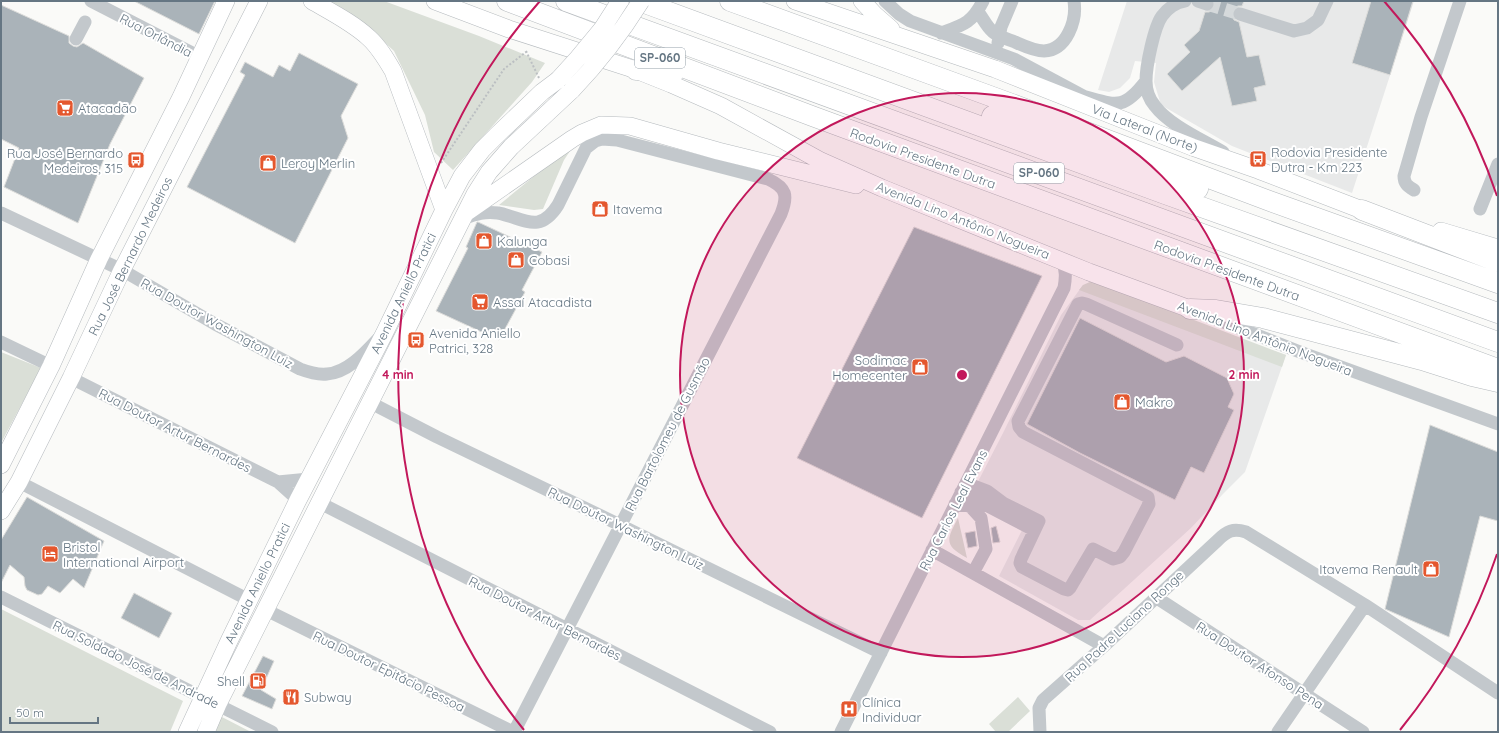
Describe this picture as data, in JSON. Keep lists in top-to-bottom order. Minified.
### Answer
{"streets":{"highway":["SP-060","Rodovia Presidente Dutra"],"main road":["Via Lateral (Norte)","Avenida Lino Antônio Nogueira","Rua José Bernardo Medeiros","Avenida Aniello Pratici"],"street":["Rua Orlândia","Rua Doutor Washington Luiz","Rua Doutor Artur Bernardes","Rua Bartolomeu de Gusmão","Rua Carlos Leal Evans","Rua Padre Luciano Ronge","Rua Soldado José de Andrade","Rua Doutor Afonso Pena","Rua Doutor Epitácio Pessoa"]},"crossings":[["Rua Orlândia","Rua José Bernardo Medeiros"],["SP-060","Avenida Aniello Pratici"],["Avenida Lino Antônio Nogueira","Rua Carlos Leal Evans"],["Rua José Bernardo Medeiros","Rua Doutor Washington Luiz"],["Rua José Bernardo Medeiros","Rua Doutor Artur Bernardes"],["Avenida Aniello Pratici","Rua Doutor Washington Luiz"],["Avenida Aniello Pratici","Rua Doutor Artur Bernardes"],["Avenida Aniello Pratici","Rua Bartolomeu de Gusmão"],["Avenida Aniello Pratici","Rua Soldado José de Andrade"],["Avenida Aniello Pratici","Rua Doutor Epitácio Pessoa"],["Rua Doutor Washington Luiz","Rua Bartolomeu de Gusmão"],["Rua Doutor Washington Luiz","Rua Carlos Leal Evans"],["Rua Doutor Artur Bernardes","Rua Bartolomeu de Gusmão"],["Rua Bartolomeu de Gusmão","Rua Doutor Epitácio Pessoa"],["Rua Padre Luciano Ronge","Rua Doutor Afonso Pena"]],"places":{"supermarket":["Atacadão","Assaí Atacadista"],"bus stop":["Rodovia Presidente Dutra - Km 223","Rua José Bernardo Medeiros, 315","Avenida Aniello Patrici, 328"],"shop":["Leroy Merlin","Itavema","Kalunga","Cobasi","Sodimac Homecenter","Makro","Itavema Renault"],"hotel":["Bristol International Airport"],"fuel station":["Shell"],"restaurant":["Subway"],"hospital":["Clínica Individuar"]},"scale_bar":"50 m","rings":["2 min","4 min"]}
